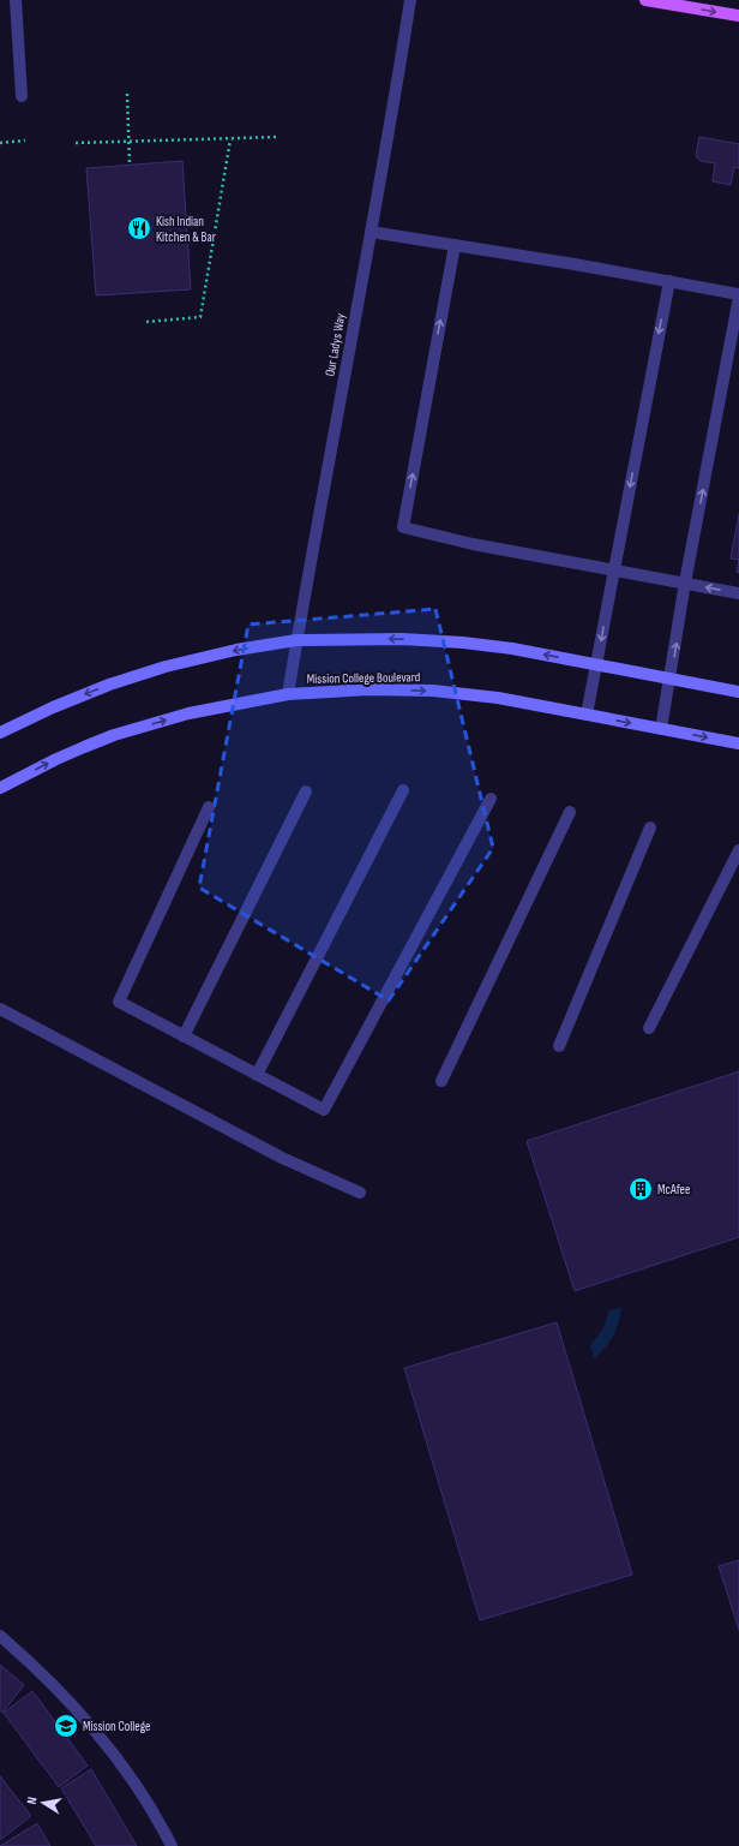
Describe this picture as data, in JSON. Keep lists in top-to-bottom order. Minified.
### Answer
{"streets":{"street":["Our Ladys Way","Mission College Boulevard"]},"crossings":[["Our Ladys Way","Mission College Boulevard"]],"places":{"restaurant":["Kish Indian Kitchen & Bar"],"building":["McAfee"],"school or university":["Mission College"]},"north":"left"}
